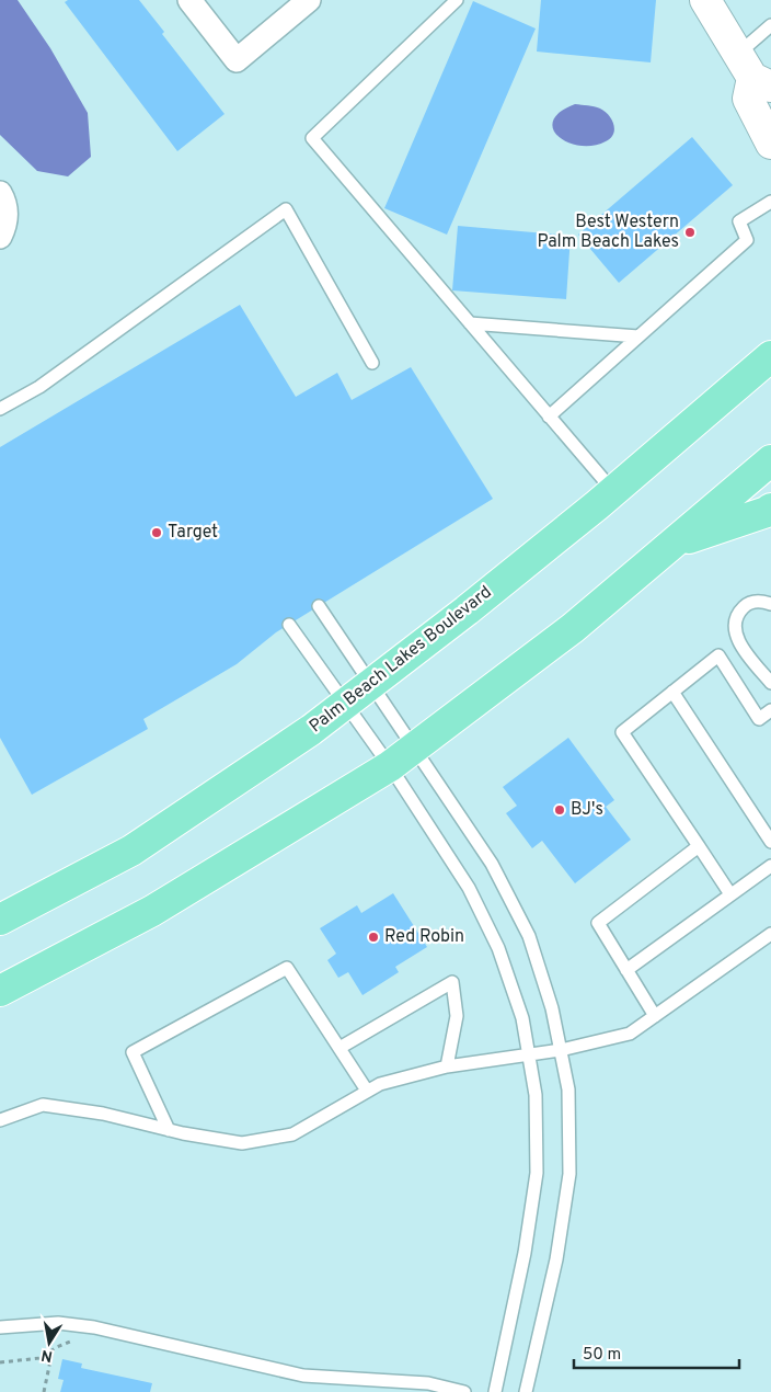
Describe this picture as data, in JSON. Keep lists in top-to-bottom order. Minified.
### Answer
{"streets":{"main road":["Palm Beach Lakes Boulevard"]},"places":["Best Western Palm Beach Lakes","Target","BJ's","Red Robin"],"scale_bar":"50 m","north":"bottom"}
